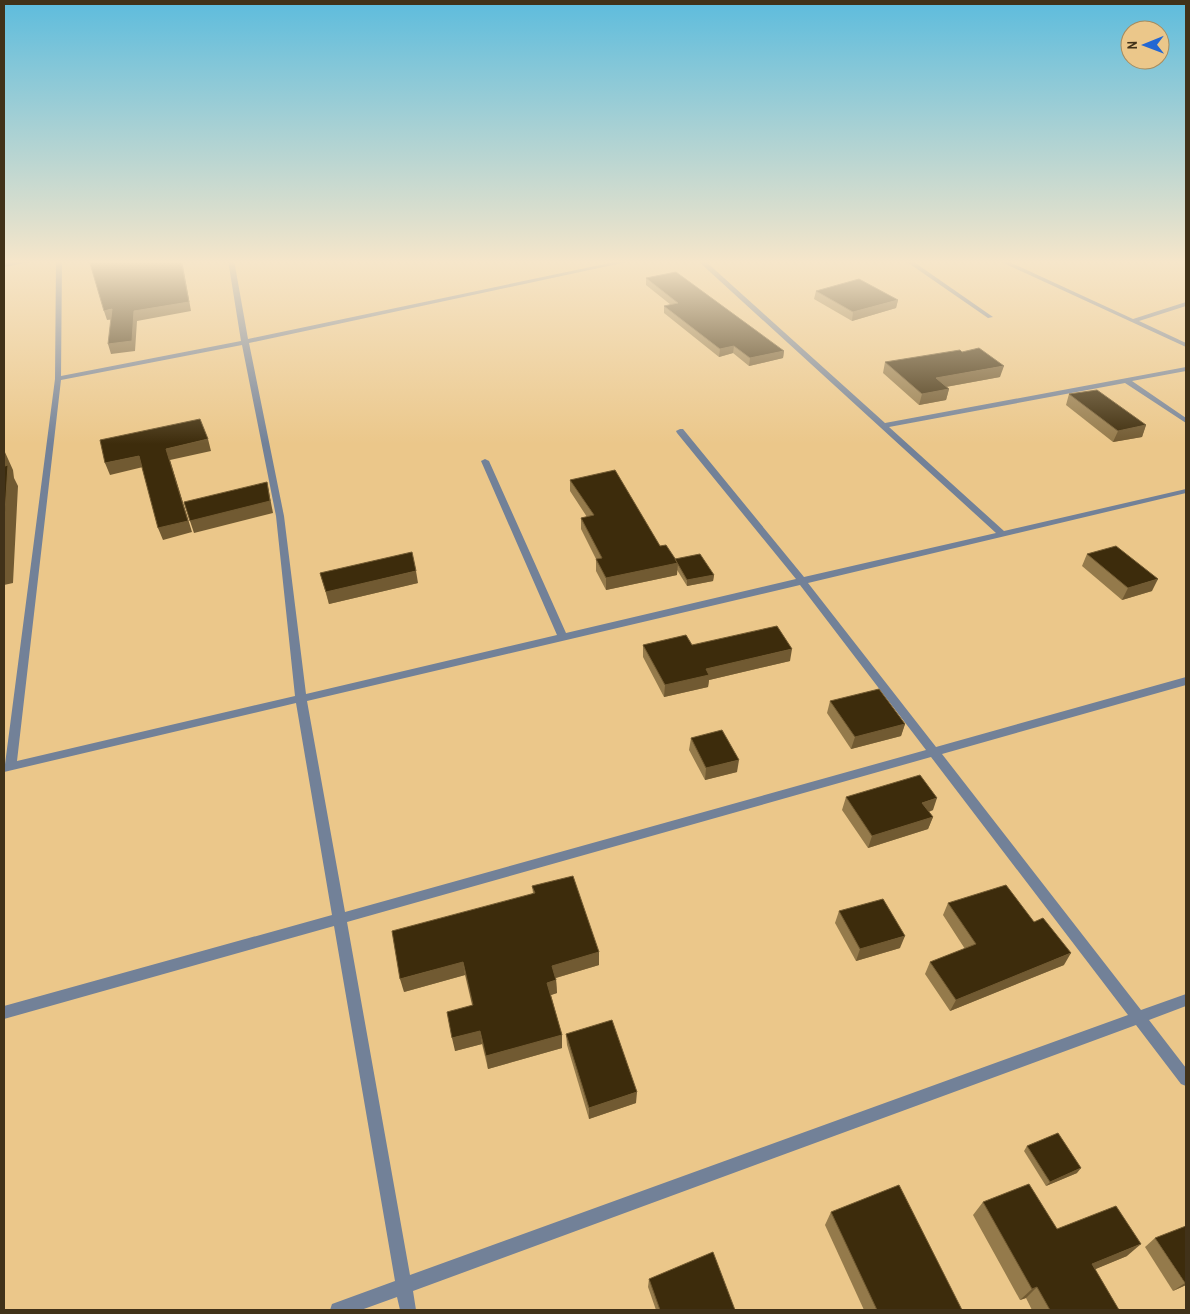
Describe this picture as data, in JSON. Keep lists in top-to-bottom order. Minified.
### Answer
{"north":"left"}
